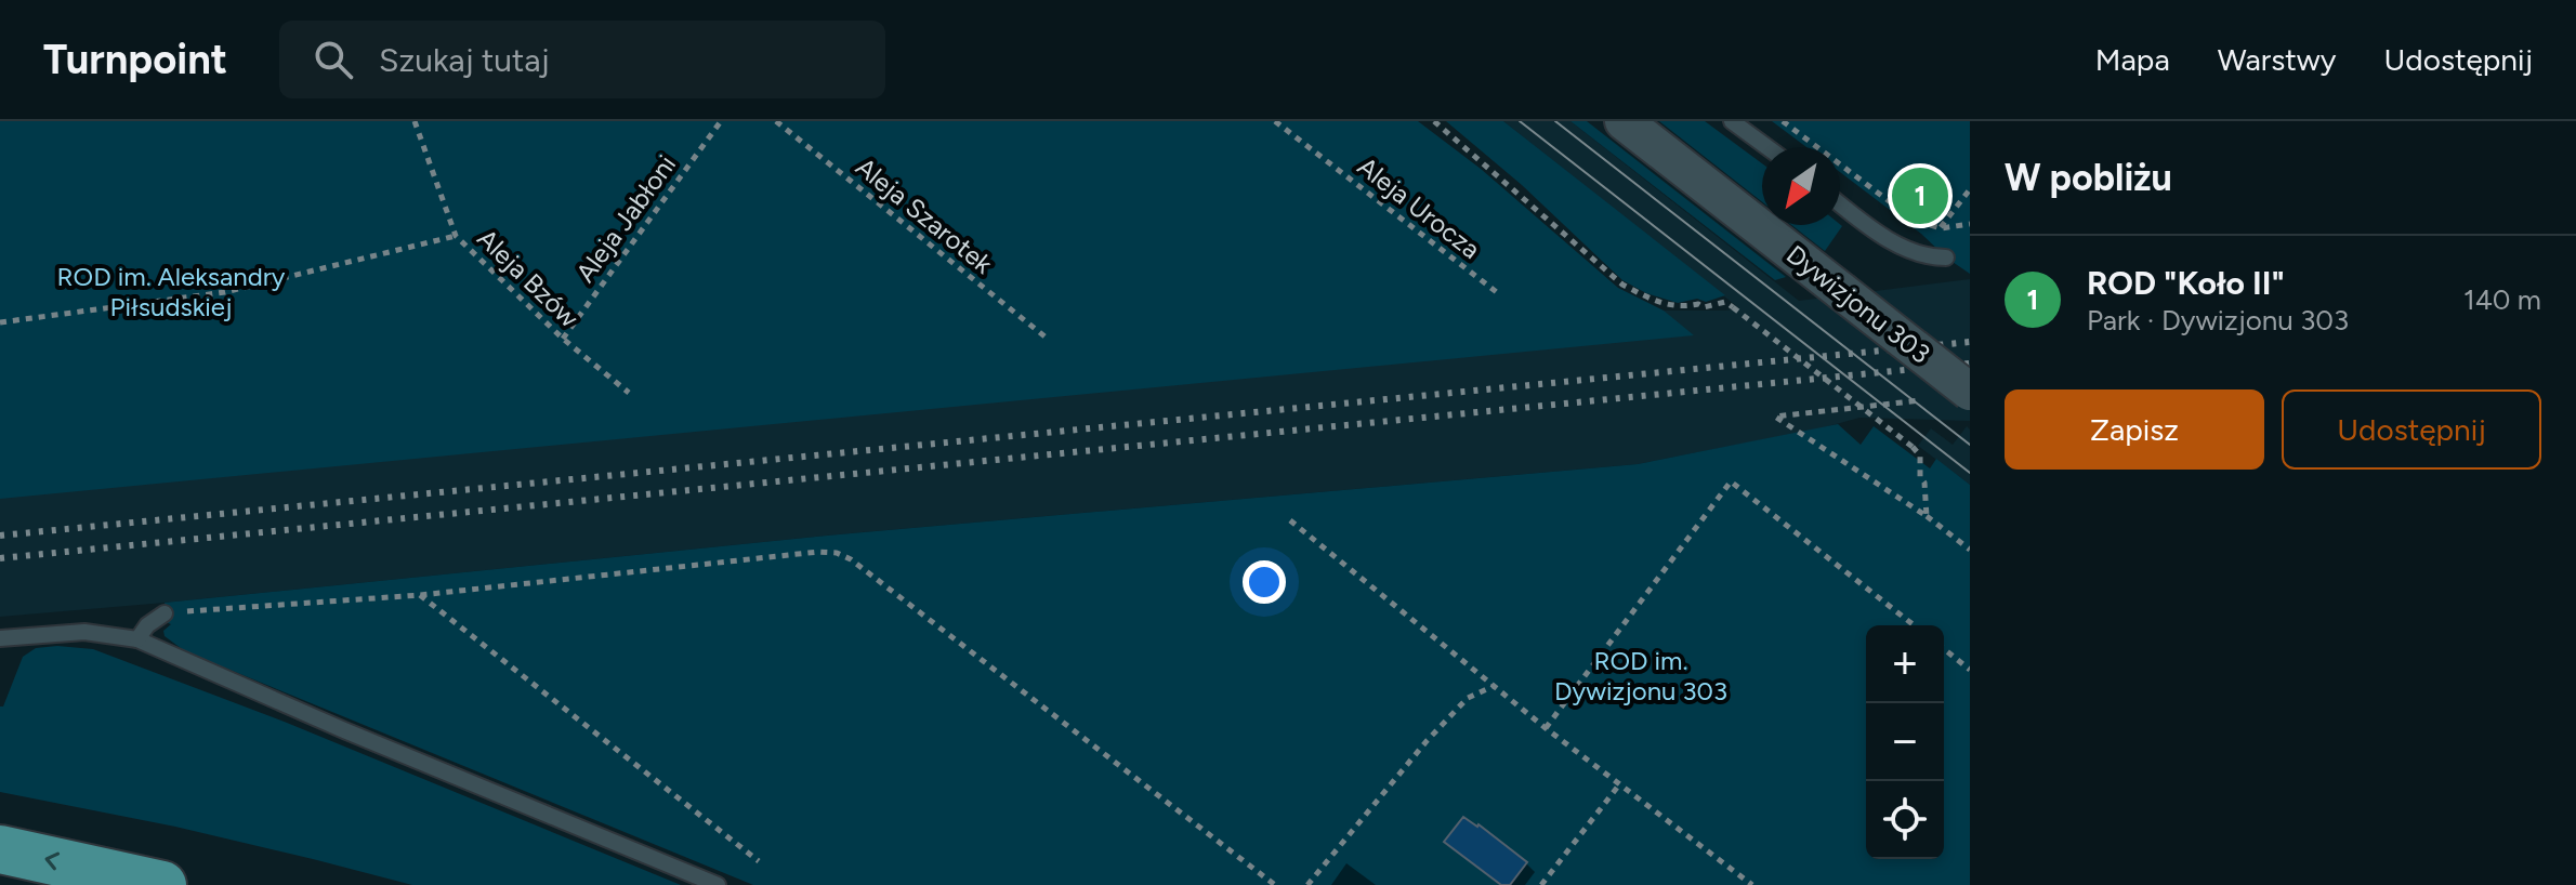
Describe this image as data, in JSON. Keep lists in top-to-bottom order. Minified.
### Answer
{"streets":{"street":["Dywizjonu 303"],"path":["Aleja Urocza","Aleja Szarotek","Aleja Jabłoni","Aleja Bzów"]},"crossings":[["Aleja Jabłoni","Aleja Bzów"]],"parks":["ROD im. Aleksandry Piłsudskiej","ROD im. Dywizjonu 303"],"north":"bottom left","page":{"header":"Turnpoint","search":"Szukaj tutaj","nav":["Mapa","Warstwy","Udostępnij"],"heading":"W pobliżu","pins":"1","list":[{"mark":"1","name":"ROD \"Koło II\"","note":"Park · Dywizjonu 303","value":"140 m"}],"buttons":["Zapisz","Udostępnij"],"map_buttons":["+","−"]}}
